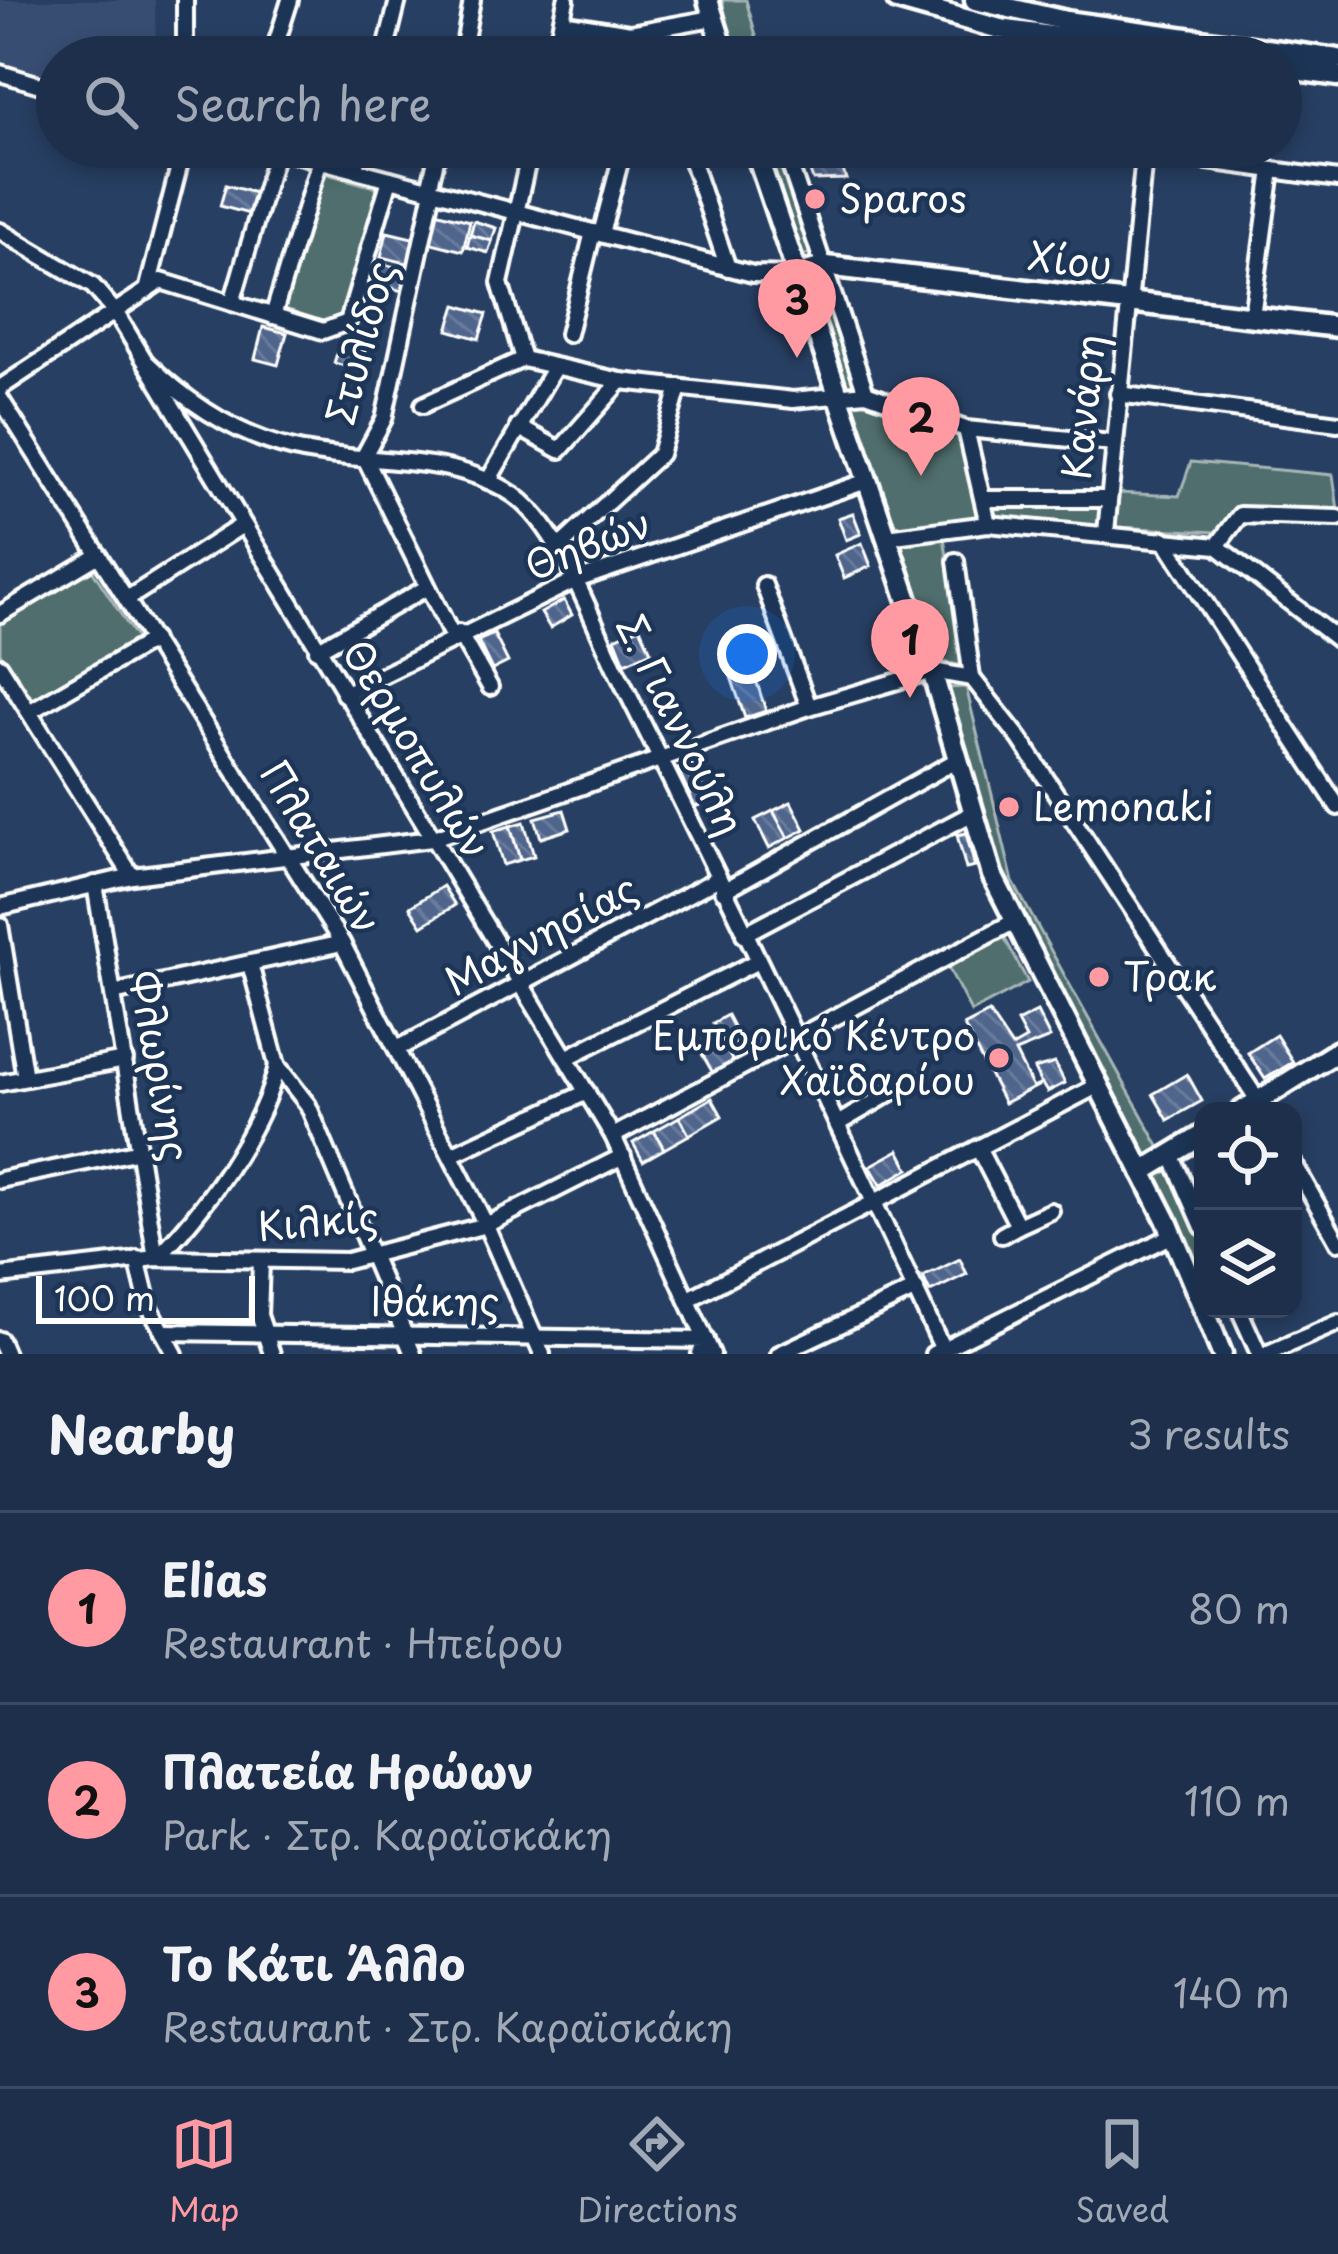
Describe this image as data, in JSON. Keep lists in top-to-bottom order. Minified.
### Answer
{"streets":{"main road":["Χίου"],"street":["Στυλίδος","Κανάρη","Θηβών","Σ. Γιαννούλη","Θερμοπυλών","Πλαταιών","Μαγνησίας","Φλωρίνης","Κιλκίς","Ιθάκης"]},"crossings":[["Χίου","Κανάρη"],["Στυλίδος","Θηβών"],["Στυλίδος","Σ. Γιαννούλη"],["Θηβών","Σ. Γιαννούλη"],["Θηβών","Θερμοπυλών"],["Σ. Γιαννούλη","Θερμοπυλών"],["Σ. Γιαννούλη","Μαγνησίας"],["Θερμοπυλών","Μαγνησίας"],["Θερμοπυλών","Κιλκίς"],["Θερμοπυλών","Ιθάκης"],["Πλαταιών","Μαγνησίας"],["Πλαταιών","Κιλκίς"],["Πλαταιών","Ιθάκης"],["Φλωρίνης","Κιλκίς"]],"places":["Sparos","Lemonaki","Τρακ","Εμπορικό Κέντρο Χαϊδαρίου"],"scale_bar":"100 m","page":{"search":"Search here","pins":["3","2","1"],"scale":"100 m","heading":["Nearby","3 results"],"list":[{"mark":"1","name":"Elias","note":"Restaurant · Ηπείρου","value":"80 m"},{"mark":"2","name":"Πλατεία Ηρώων","note":"Park · Στρ. Καραϊσκάκη","value":"110 m"},{"mark":"3","name":"Το Κάτι Άλλο","note":"Restaurant · Στρ. Καραϊσκάκη","value":"140 m"}],"nav":["Map","Directions","Saved"]}}
